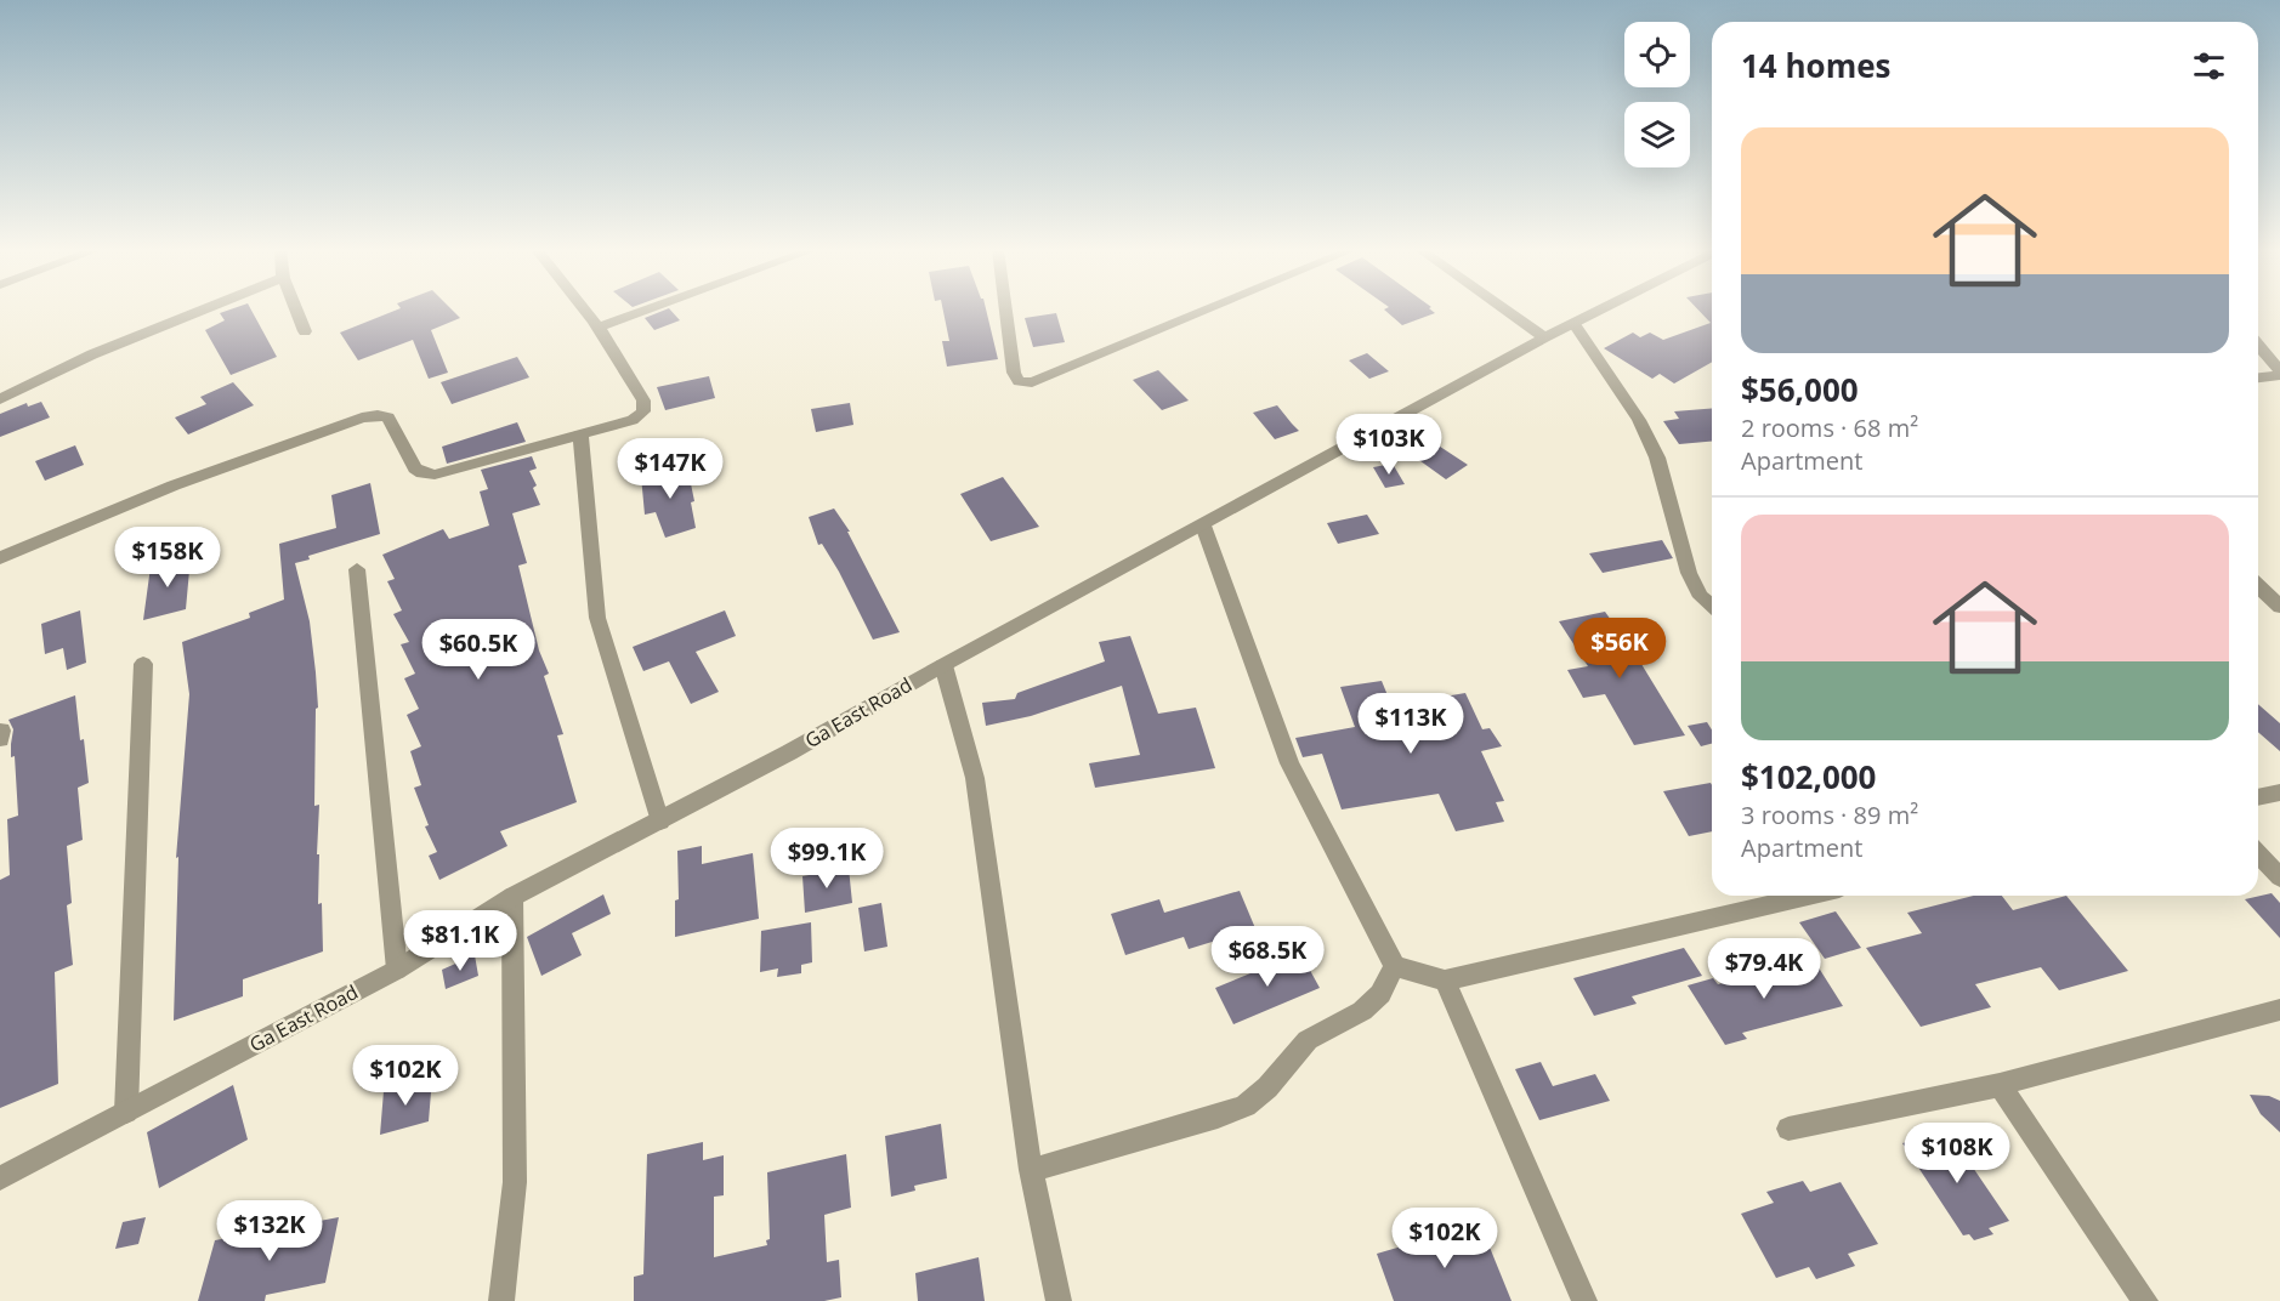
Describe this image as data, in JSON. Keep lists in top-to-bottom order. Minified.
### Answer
{"streets":{"street":["Ga East Road"]},"page":{"heading":"14 homes","list":[{"name":"$56,000","note":"2 rooms · 68 m² · Apartment"},{"name":"$102,000","note":"3 rooms · 89 m² · Apartment"}],"price":["$103K","$147K","$158K","$56K","$60.5K","$113K","$99.1K","$81.1K","$68.5K","$79.4K","$102K","$108K","$132K","$102K"]}}
